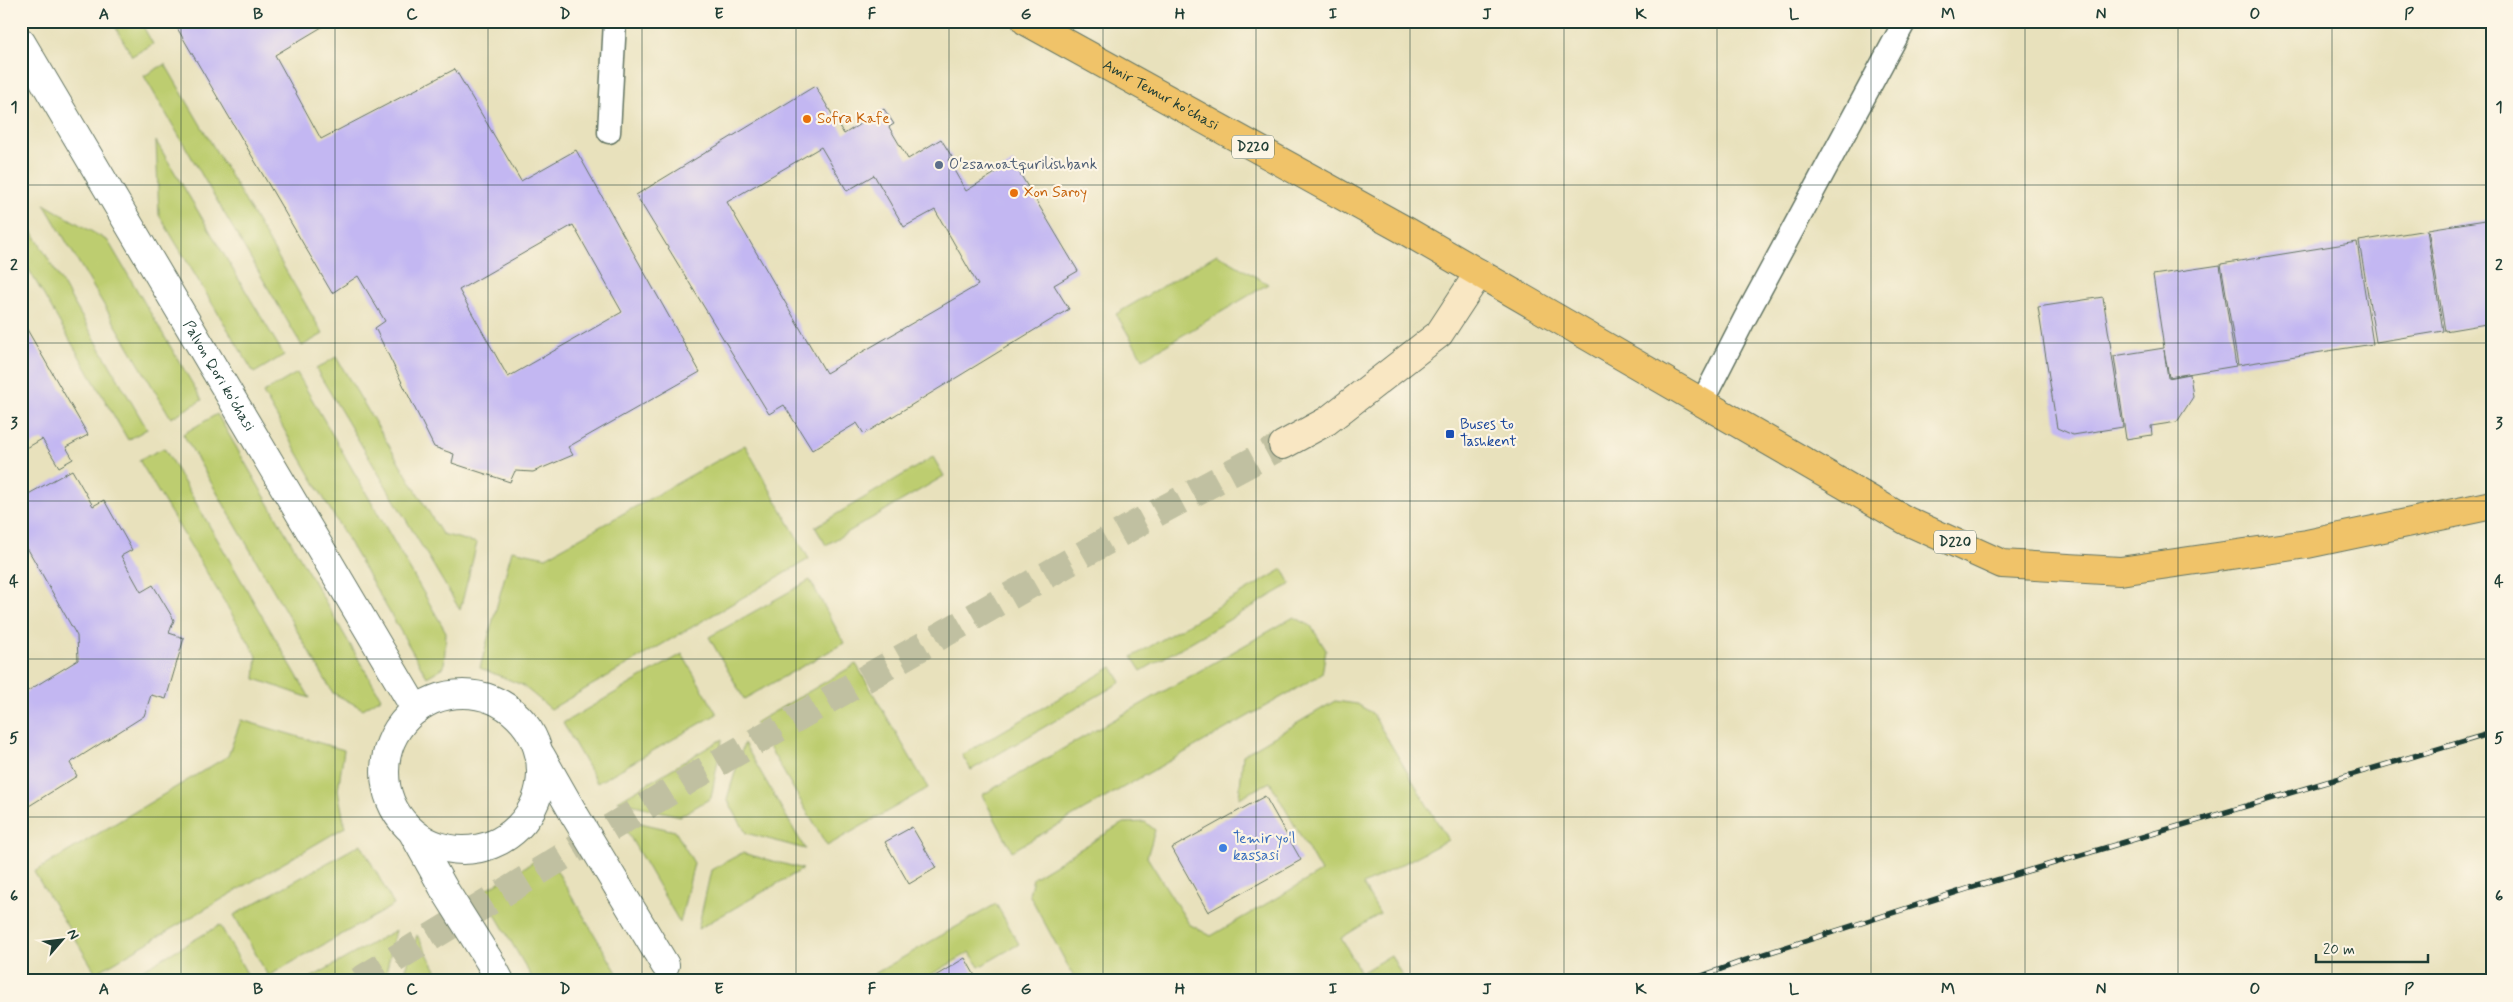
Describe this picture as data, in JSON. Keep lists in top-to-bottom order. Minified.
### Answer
{"streets":{"main road":["Amir Temur ko'chasi","D220"],"street":["Palvon Qori ko'chasi"]},"crossings":[["Amir Temur ko'chasi","D220"]],"places":{"other":["Sofra Kafe","Oʻzsanoatqurilishbank","Xon Saroy","Temir yo'l kassasi"],"transit":["Buses to Tashkent"]},"scale_bar":"20 m","north":"top right","grid":{"columns":["A","B","C","D","E","F","G","H","I","J","K","L","M","N","O","P"],"rows":["1","2","3","4","5","6"]}}
